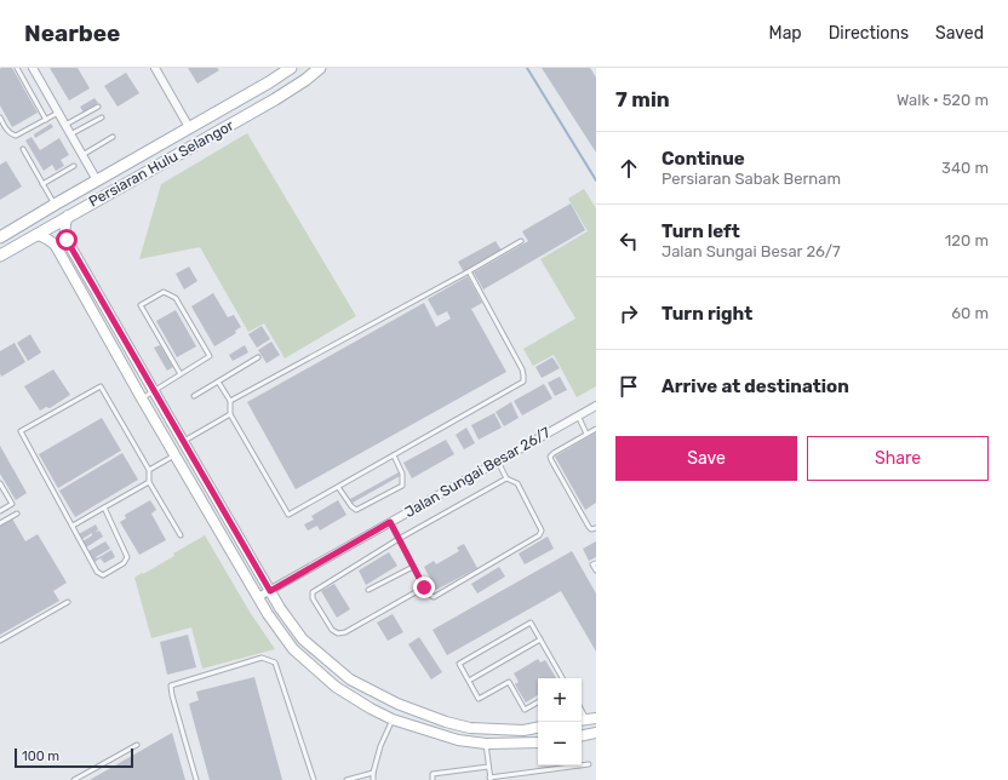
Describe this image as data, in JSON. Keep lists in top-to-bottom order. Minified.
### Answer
{"streets":{"main road":["Persiaran Hulu Selangor"],"street":["Jalan Sungai Besar 26/7"]},"scale_bar":"100 m","page":{"header":"Nearbee","nav":["Map","Directions","Saved"],"heading":["7 min","Walk · 520 m"],"list":[["Continue","Persiaran Sabak Bernam","340 m"],["Turn left","Jalan Sungai Besar 26/7","120 m"],["Turn right","60 m"],"Arrive at destination"],"buttons":["Save","Share"],"map_buttons":["+","−"],"scale":"100 m"}}
